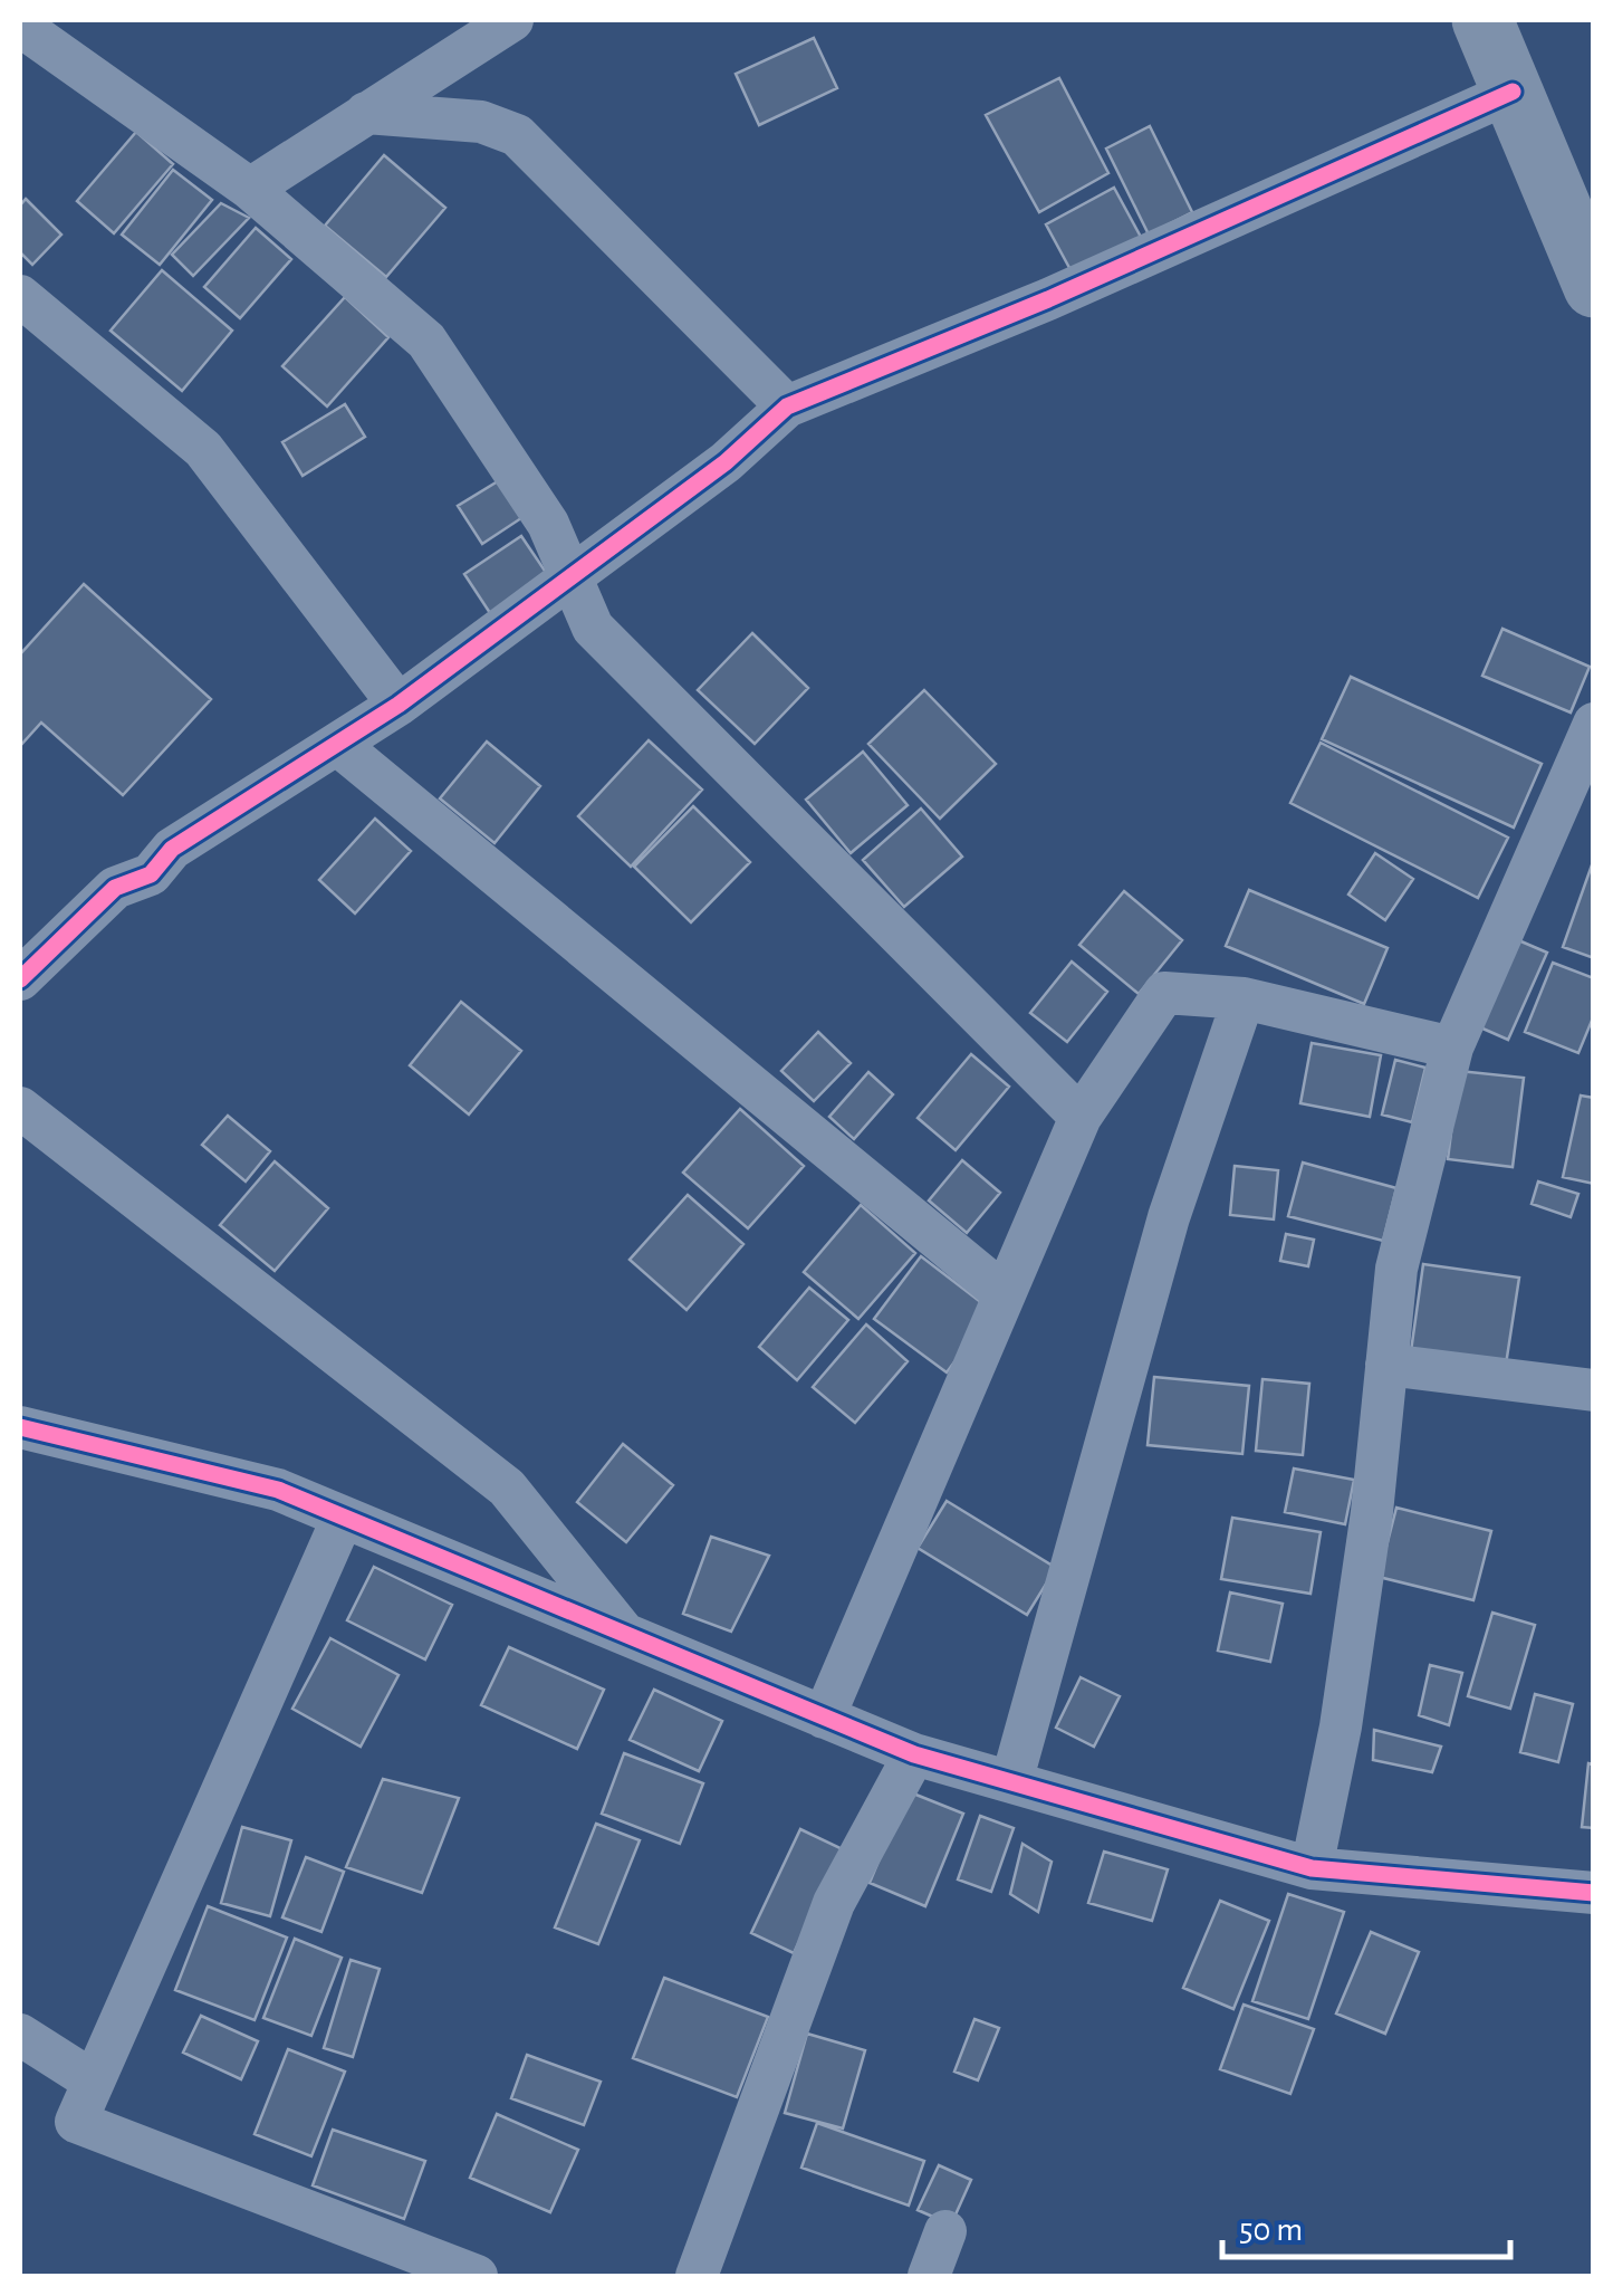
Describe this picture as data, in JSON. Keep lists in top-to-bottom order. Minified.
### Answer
{"scale_bar":"50 m"}
